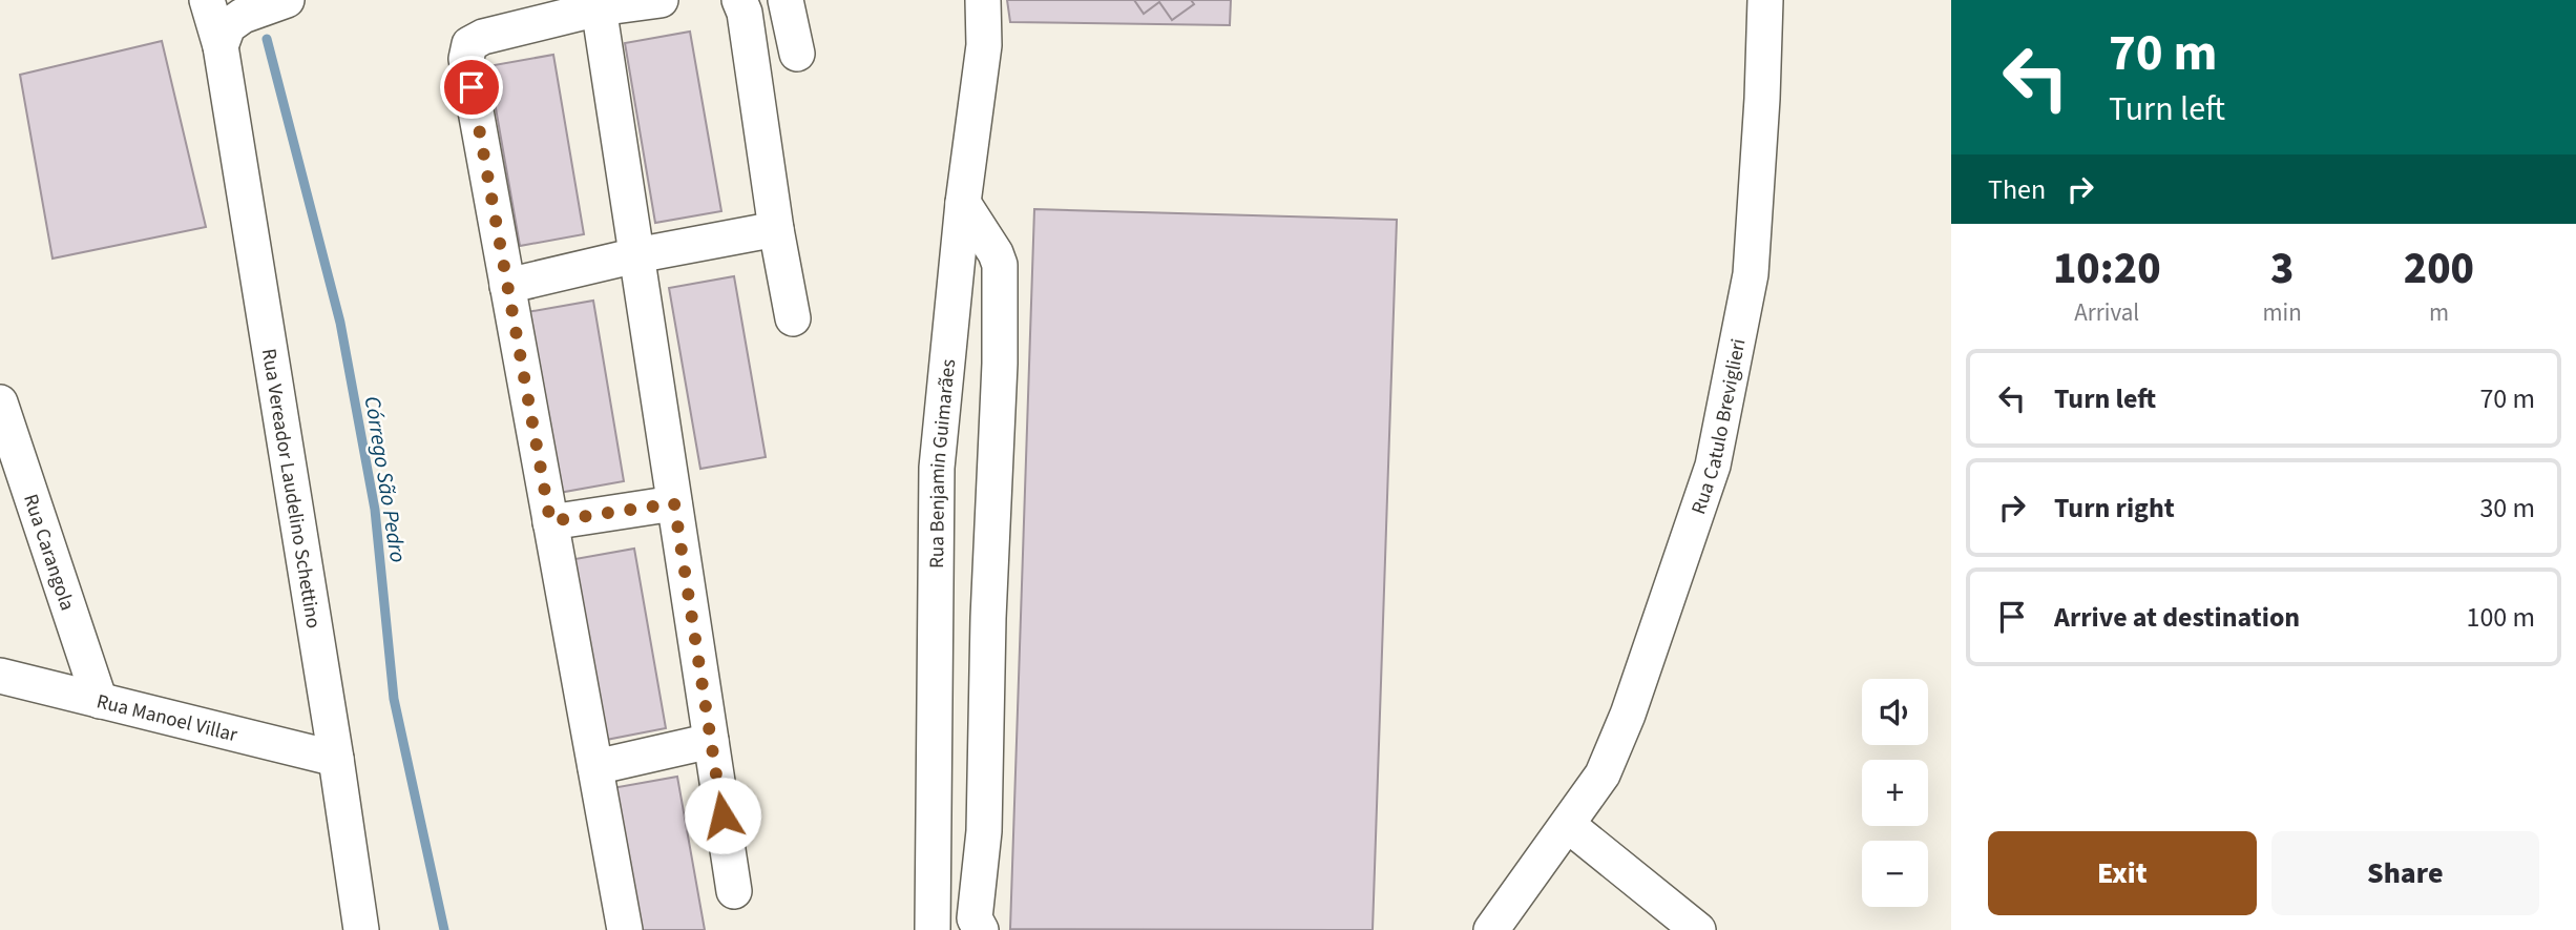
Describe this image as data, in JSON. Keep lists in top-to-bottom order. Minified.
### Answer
{"streets":{"street":["Rua Catulo Breviglieri","Rua Benjamin Guimarães","Rua Vereador Laudelino Schettino","Rua Carangola","Rua Manoel Villar"]},"crossings":[["Rua Vereador Laudelino Schettino","Rua Manoel Villar"],["Rua Carangola","Rua Manoel Villar"]],"water":["Córrego São Pedro"],"page":{"turn":["70 m","Turn left"],"then":"Then","eta":["10:20","Arrival","3","min","200","m"],"list":[{"name":"Turn left","value":"70 m"},{"name":"Turn right","value":"30 m"},{"name":"Arrive at destination","value":"100 m"}],"map_buttons":["+","−"],"buttons":["Exit","Share"]}}
